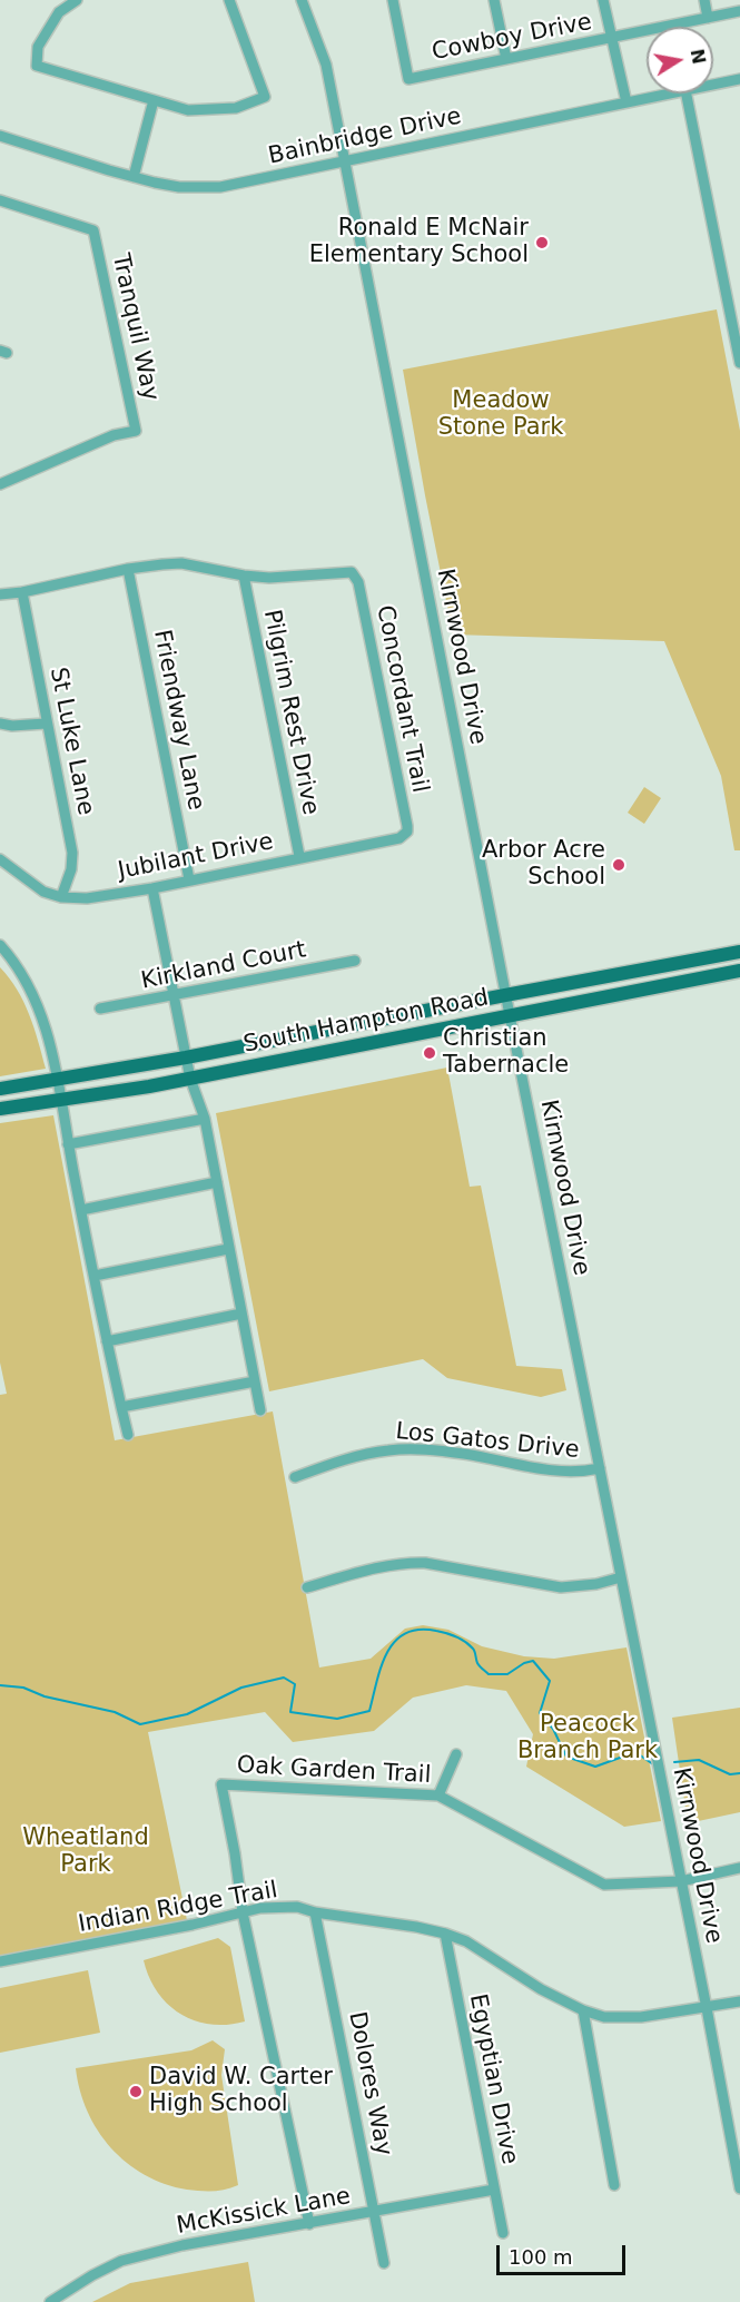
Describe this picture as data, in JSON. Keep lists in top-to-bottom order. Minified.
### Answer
{"streets":{"main road":["South Hampton Road"],"street":["Cowboy Drive","Bainbridge Drive","Tranquil Way","Kirnwood Drive","Concordant Trail","Pilgrim Rest Drive","Friendway Lane","St Luke Lane","Jubilant Drive","Kirkland Court","Los Gatos Drive","Oak Garden Trail","Indian Ridge Trail","Egyptian Drive","Dolores Way","McKissick Lane"]},"crossings":[["Bainbridge Drive","Kirnwood Drive"],["Kirnwood Drive","South Hampton Road"],["Kirnwood Drive","Los Gatos Drive"],["Kirnwood Drive","Oak Garden Trail"],["Kirnwood Drive","Indian Ridge Trail"],["Concordant Trail","Pilgrim Rest Drive"],["Concordant Trail","Jubilant Drive"],["Pilgrim Rest Drive","Jubilant Drive"],["Friendway Lane","Jubilant Drive"],["St Luke Lane","Jubilant Drive"],["Oak Garden Trail","Indian Ridge Trail"],["Indian Ridge Trail","Egyptian Drive"],["Indian Ridge Trail","Dolores Way"],["Egyptian Drive","McKissick Lane"],["Dolores Way","McKissick Lane"]],"parks":["Meadow Stone Park","Peacock Branch Park","Wheatland Park"],"places":["Ronald E McNair Elementary School","Arbor Acre School","Christian Tabernacle","David W. Carter High School"],"scale_bar":"100 m","north":"right"}
